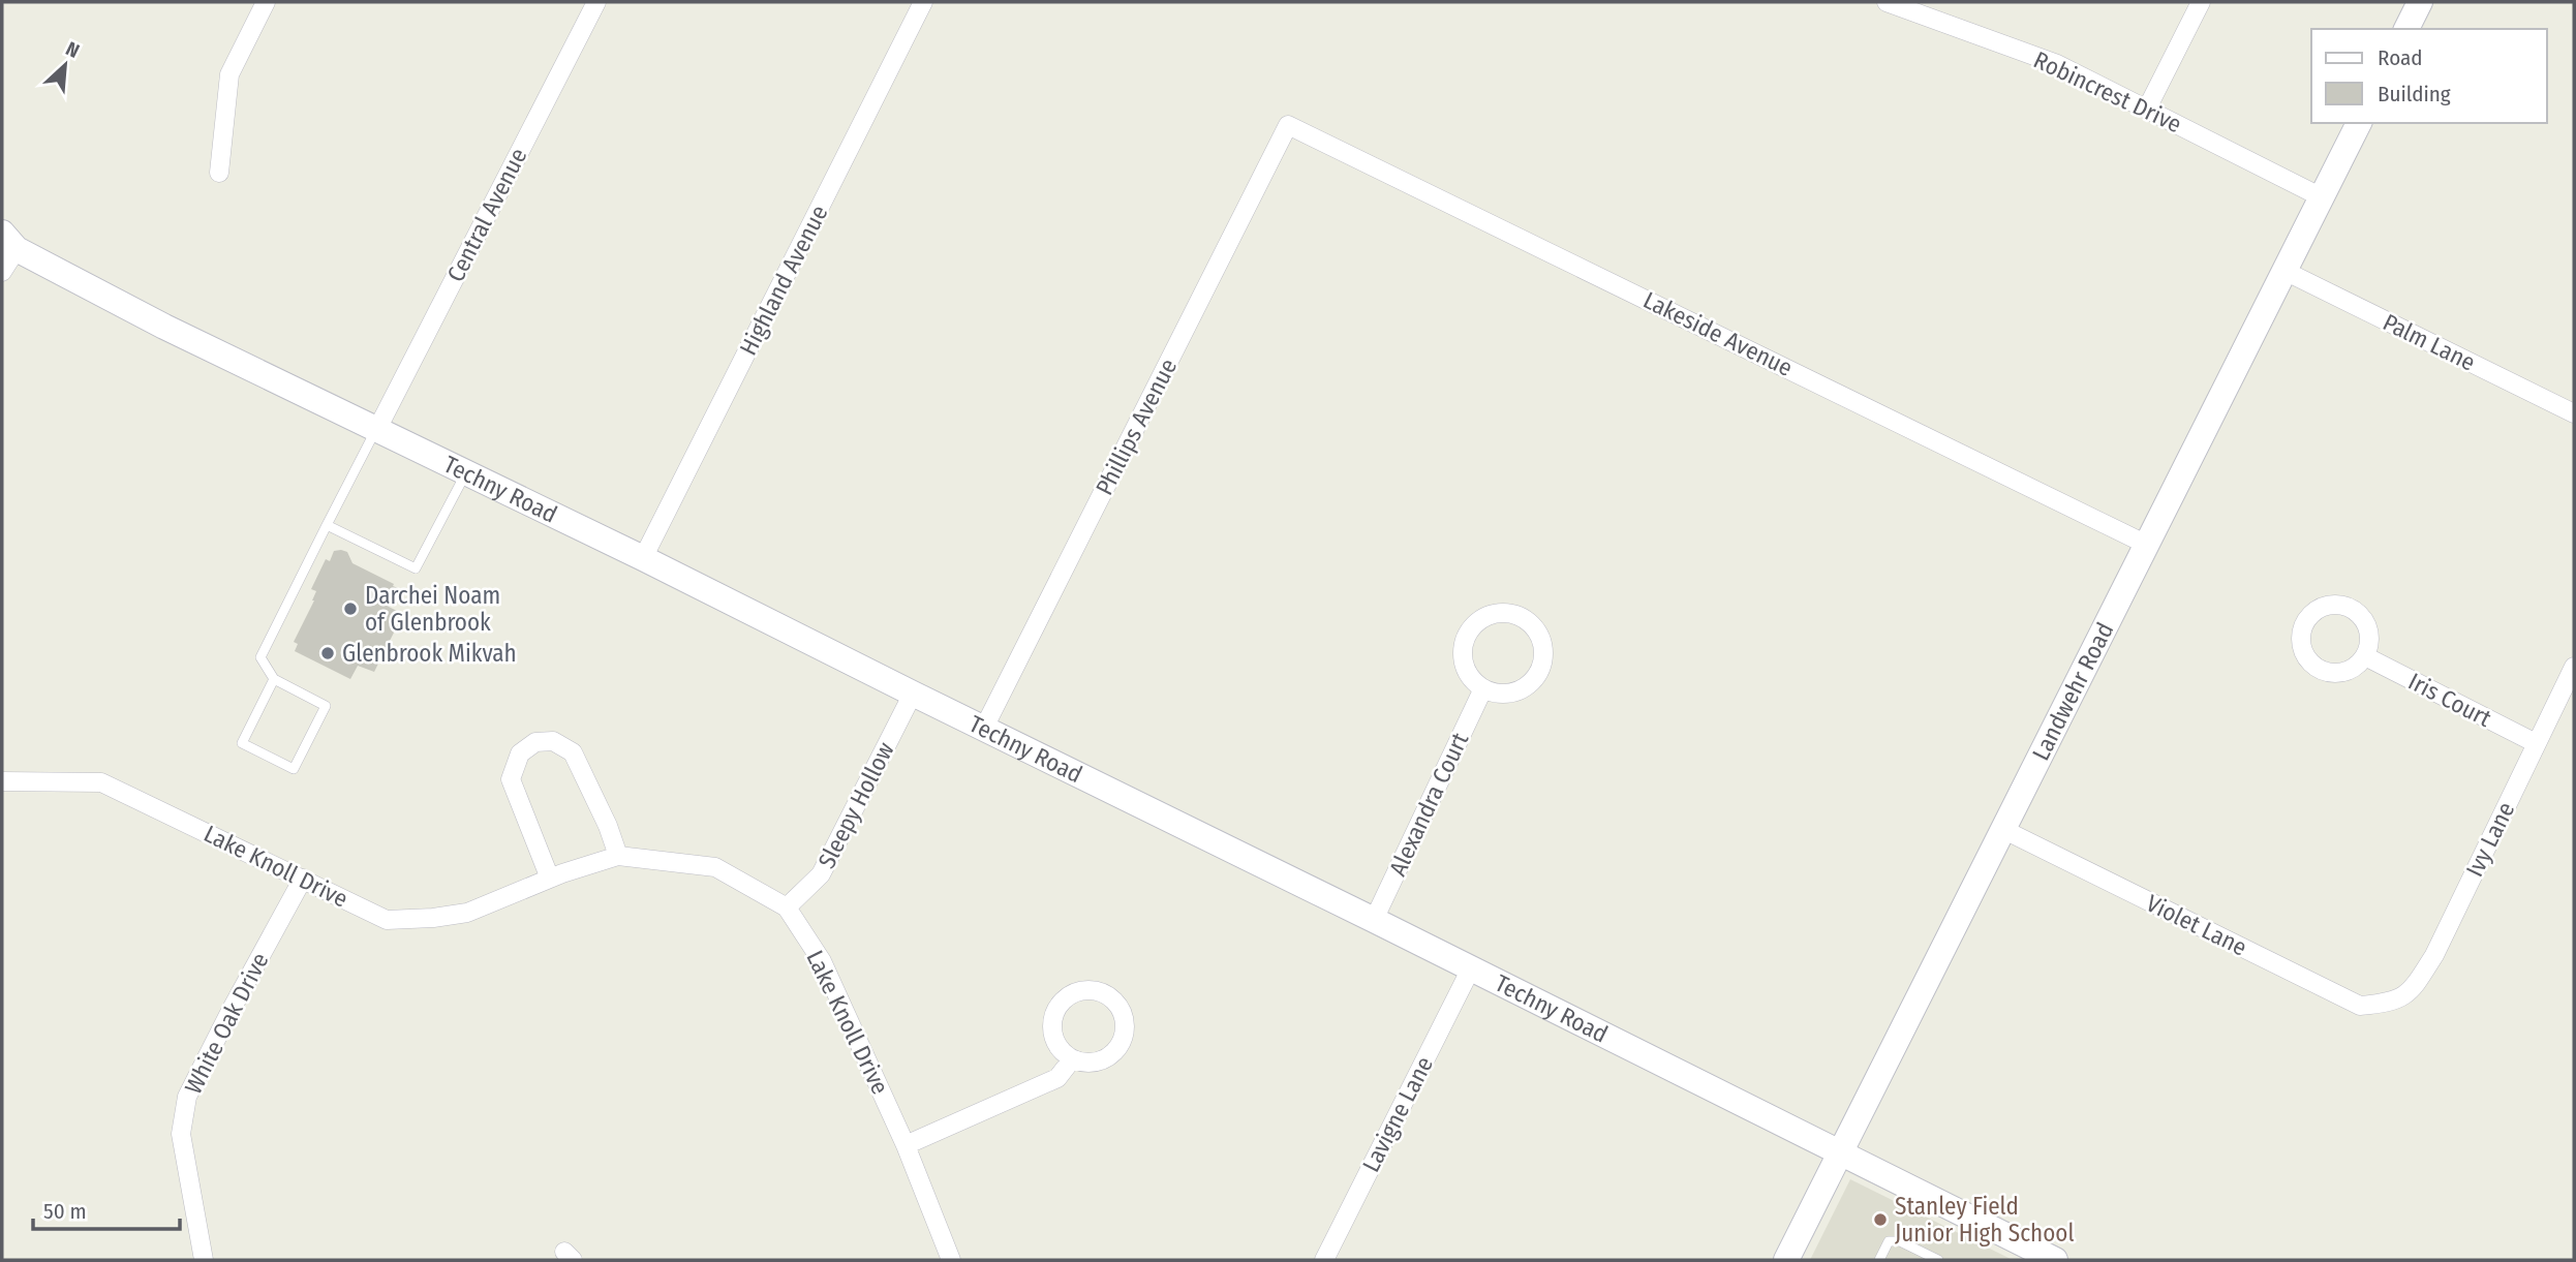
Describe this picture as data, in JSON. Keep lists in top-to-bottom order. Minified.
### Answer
{"streets":{"main road":["Techny Road","Landwehr Road"],"street":["Robincrest Drive","Central Avenue","Highland Avenue","Lakeside Avenue","Palm Lane","Phillips Avenue","Iris Court","Alexandra Court","Sleepy Hollow","Ivy Lane","Lake Knoll Drive","Violet Lane","White Oak Drive","Lavigne Lane"]},"crossings":[["Robincrest Drive","Landwehr Road"],["Central Avenue","Techny Road"],["Highland Avenue","Techny Road"],["Lakeside Avenue","Phillips Avenue"],["Lakeside Avenue","Landwehr Road"],["Palm Lane","Landwehr Road"],["Phillips Avenue","Techny Road"],["Techny Road","Landwehr Road"],["Techny Road","Alexandra Court"],["Techny Road","Sleepy Hollow"],["Techny Road","Lavigne Lane"],["Landwehr Road","Violet Lane"],["Iris Court","Ivy Lane"],["Sleepy Hollow","Lake Knoll Drive"],["Ivy Lane","Violet Lane"],["Lake Knoll Drive","White Oak Drive"]],"places":["Darchei Noam of Glenbrook","Glenbrook Mikvah","Stanley Field Junior High School"],"legend":["Road","Building"],"scale_bar":"50 m","north":"top right"}
